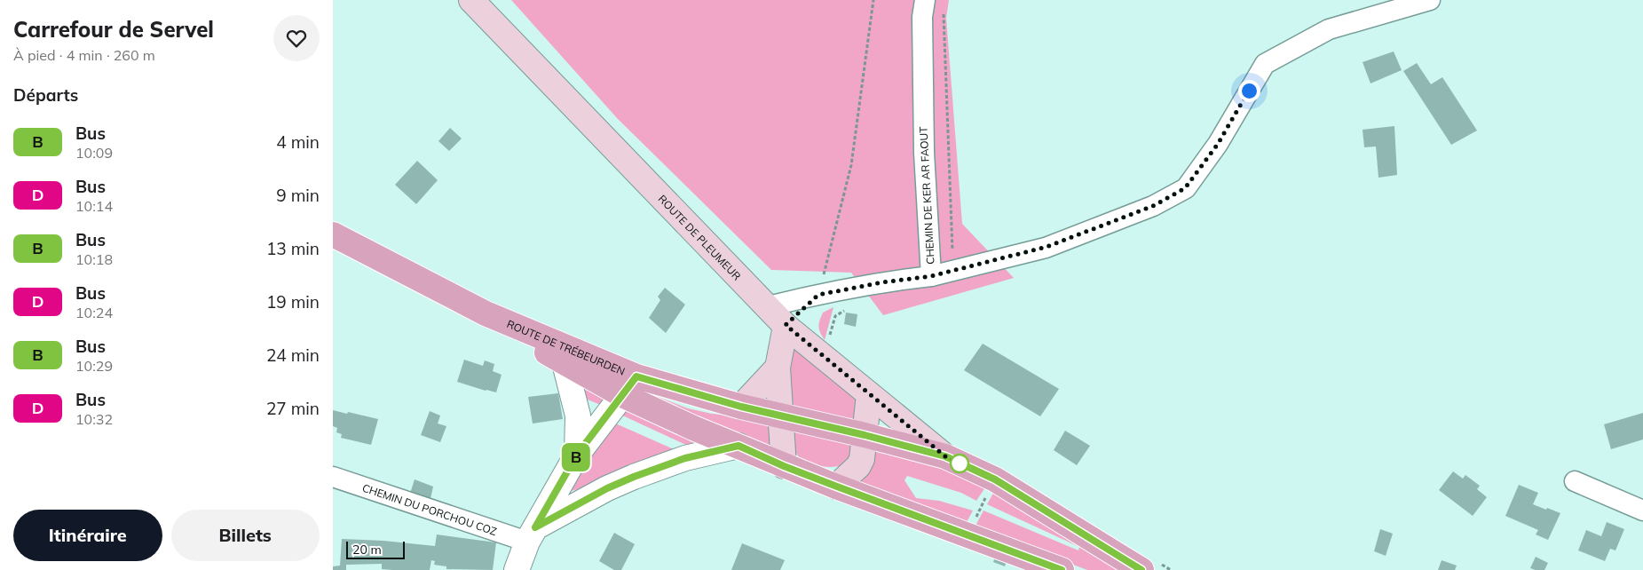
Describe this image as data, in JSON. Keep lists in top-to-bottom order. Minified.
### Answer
{"streets":{"main road":["ROUTE DE PLEUMEUR","ROUTE DE TRÉBEURDEN"],"street":["CHEMIN DE KER AR FAOUT","CHEMIN DU PORCHOU COZ"]},"crossings":[["CHEMIN DE KER AR FAOUT","ROUTE DE PLEUMEUR"],["ROUTE DE PLEUMEUR","ROUTE DE TRÉBEURDEN"]],"lines":["bus line B"],"scale_bar":"20 m","page":{"heading":[["Carrefour de Servel","À pied · 4 min · 260 m"],"Départs"],"on_map":"B","list":[{"mark":"B","name":"Bus","note":"10:09","value":"4 min"},{"mark":"D","name":"Bus","note":"10:14","value":"9 min"},{"mark":"B","name":"Bus","note":"10:18","value":"13 min"},{"mark":"D","name":"Bus","note":"10:24","value":"19 min"},{"mark":"B","name":"Bus","note":"10:29","value":"24 min"},{"mark":"D","name":"Bus","note":"10:32","value":"27 min"}],"buttons":["Itinéraire","Billets"],"scale":"20 m"}}
